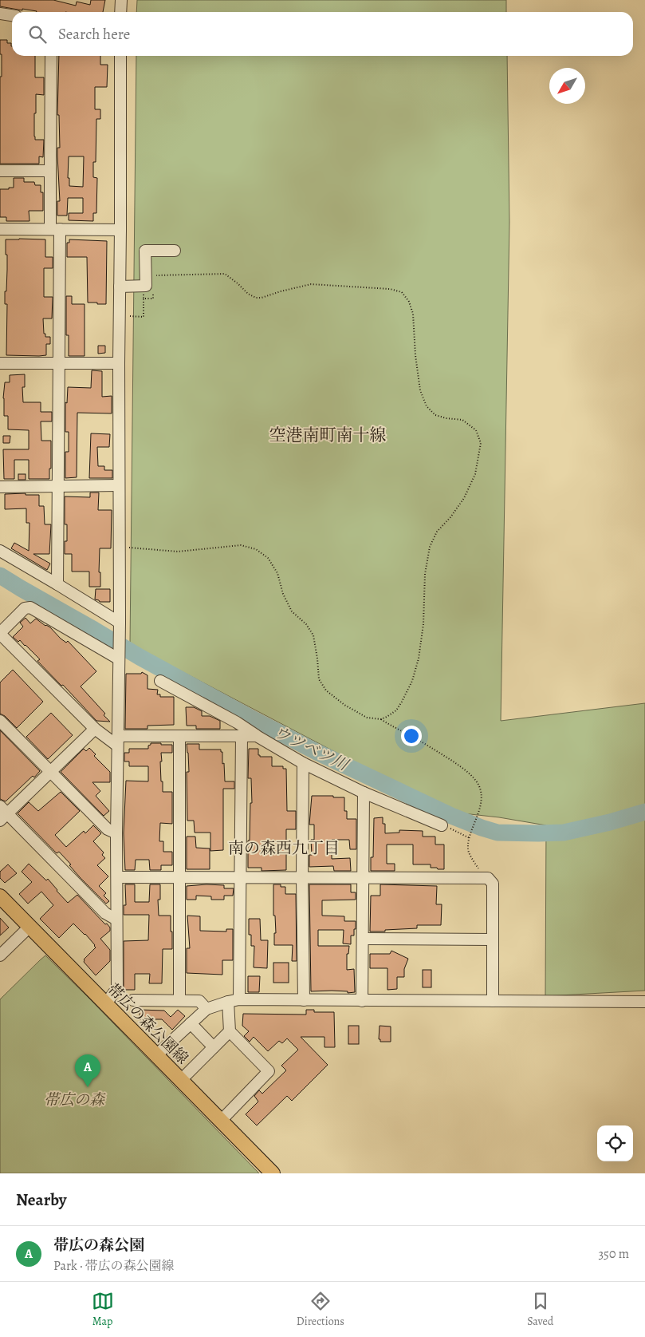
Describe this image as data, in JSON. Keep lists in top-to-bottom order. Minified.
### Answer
{"streets":{"main road":["帯広の森公園線"]},"districts":["空港南町南十線","南の森西九丁目"],"water":["ウツベツ川"],"parks":["帯広の森"],"north":"bottom left","page":{"search":"Search here","pins":"A","heading":"Nearby","list":[{"mark":"A","name":"帯広の森公園","note":"Park · 帯広の森公園線","value":"350 m"}],"nav":["Map","Directions","Saved"]}}
